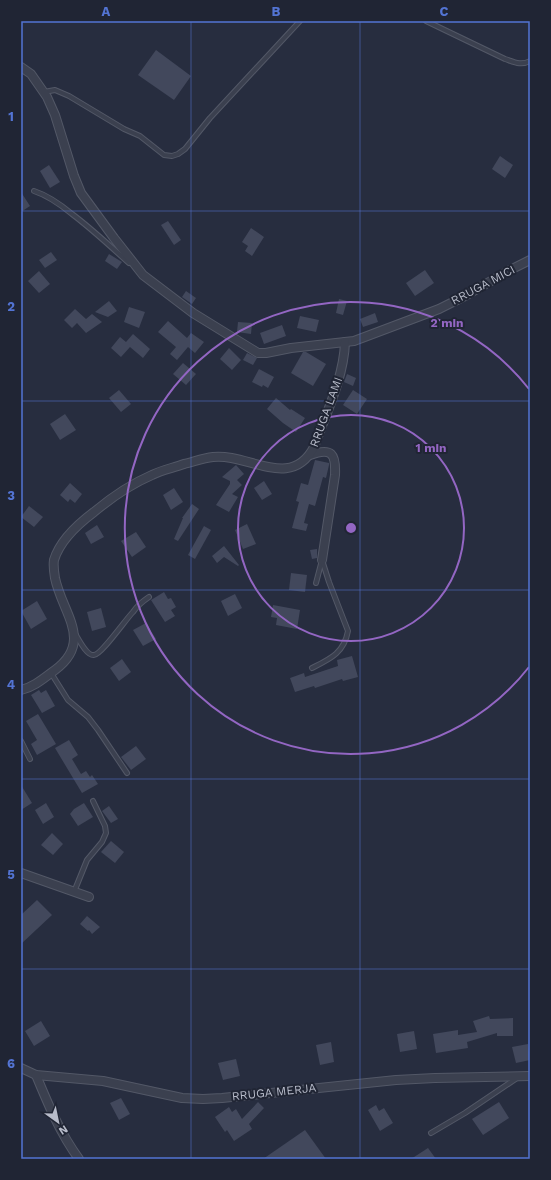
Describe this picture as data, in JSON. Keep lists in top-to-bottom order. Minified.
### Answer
{"streets":{"street":["RRUGA MICI","RRUGA LAMI","RRUGA MERJA"]},"crossings":[["RRUGA MICI","RRUGA LAMI"]],"north":"bottom right","grid":{"columns":["A","B","C"],"rows":["1","2","3","4","5","6"]},"rings":["2 min","1 min"]}
